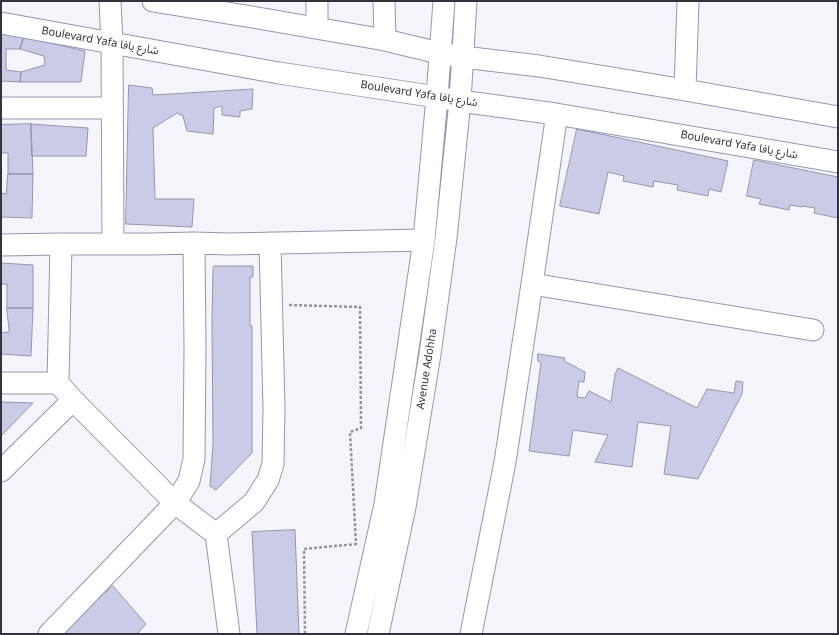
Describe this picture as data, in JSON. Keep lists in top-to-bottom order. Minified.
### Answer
{"streets":{"street":["Boulevard Yafa شارع يافا","Avenue Adohha"]},"crossings":[["Boulevard Yafa شارع يافا","Avenue Adohha"]]}
